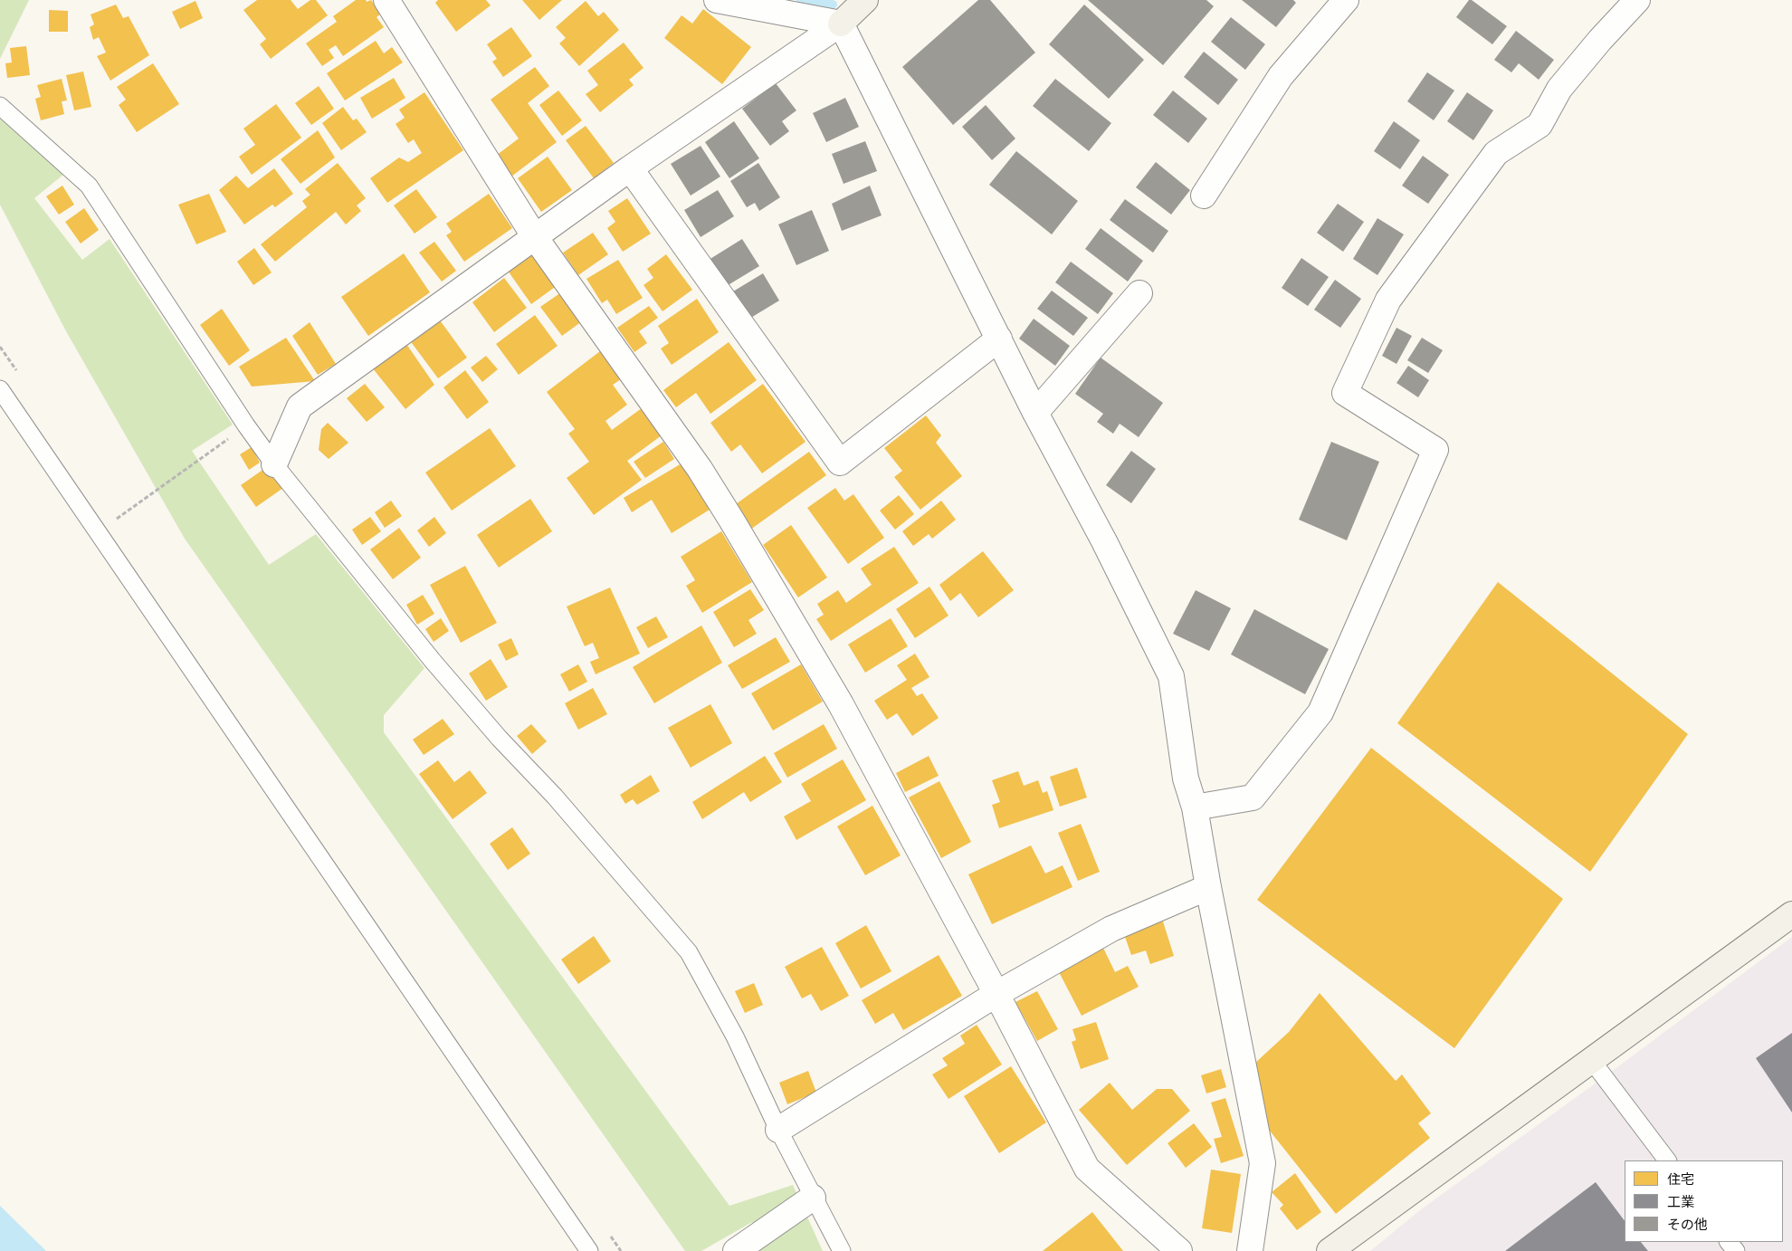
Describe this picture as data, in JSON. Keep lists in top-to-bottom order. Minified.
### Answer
{"legend":["住宅","工業","その他"]}
